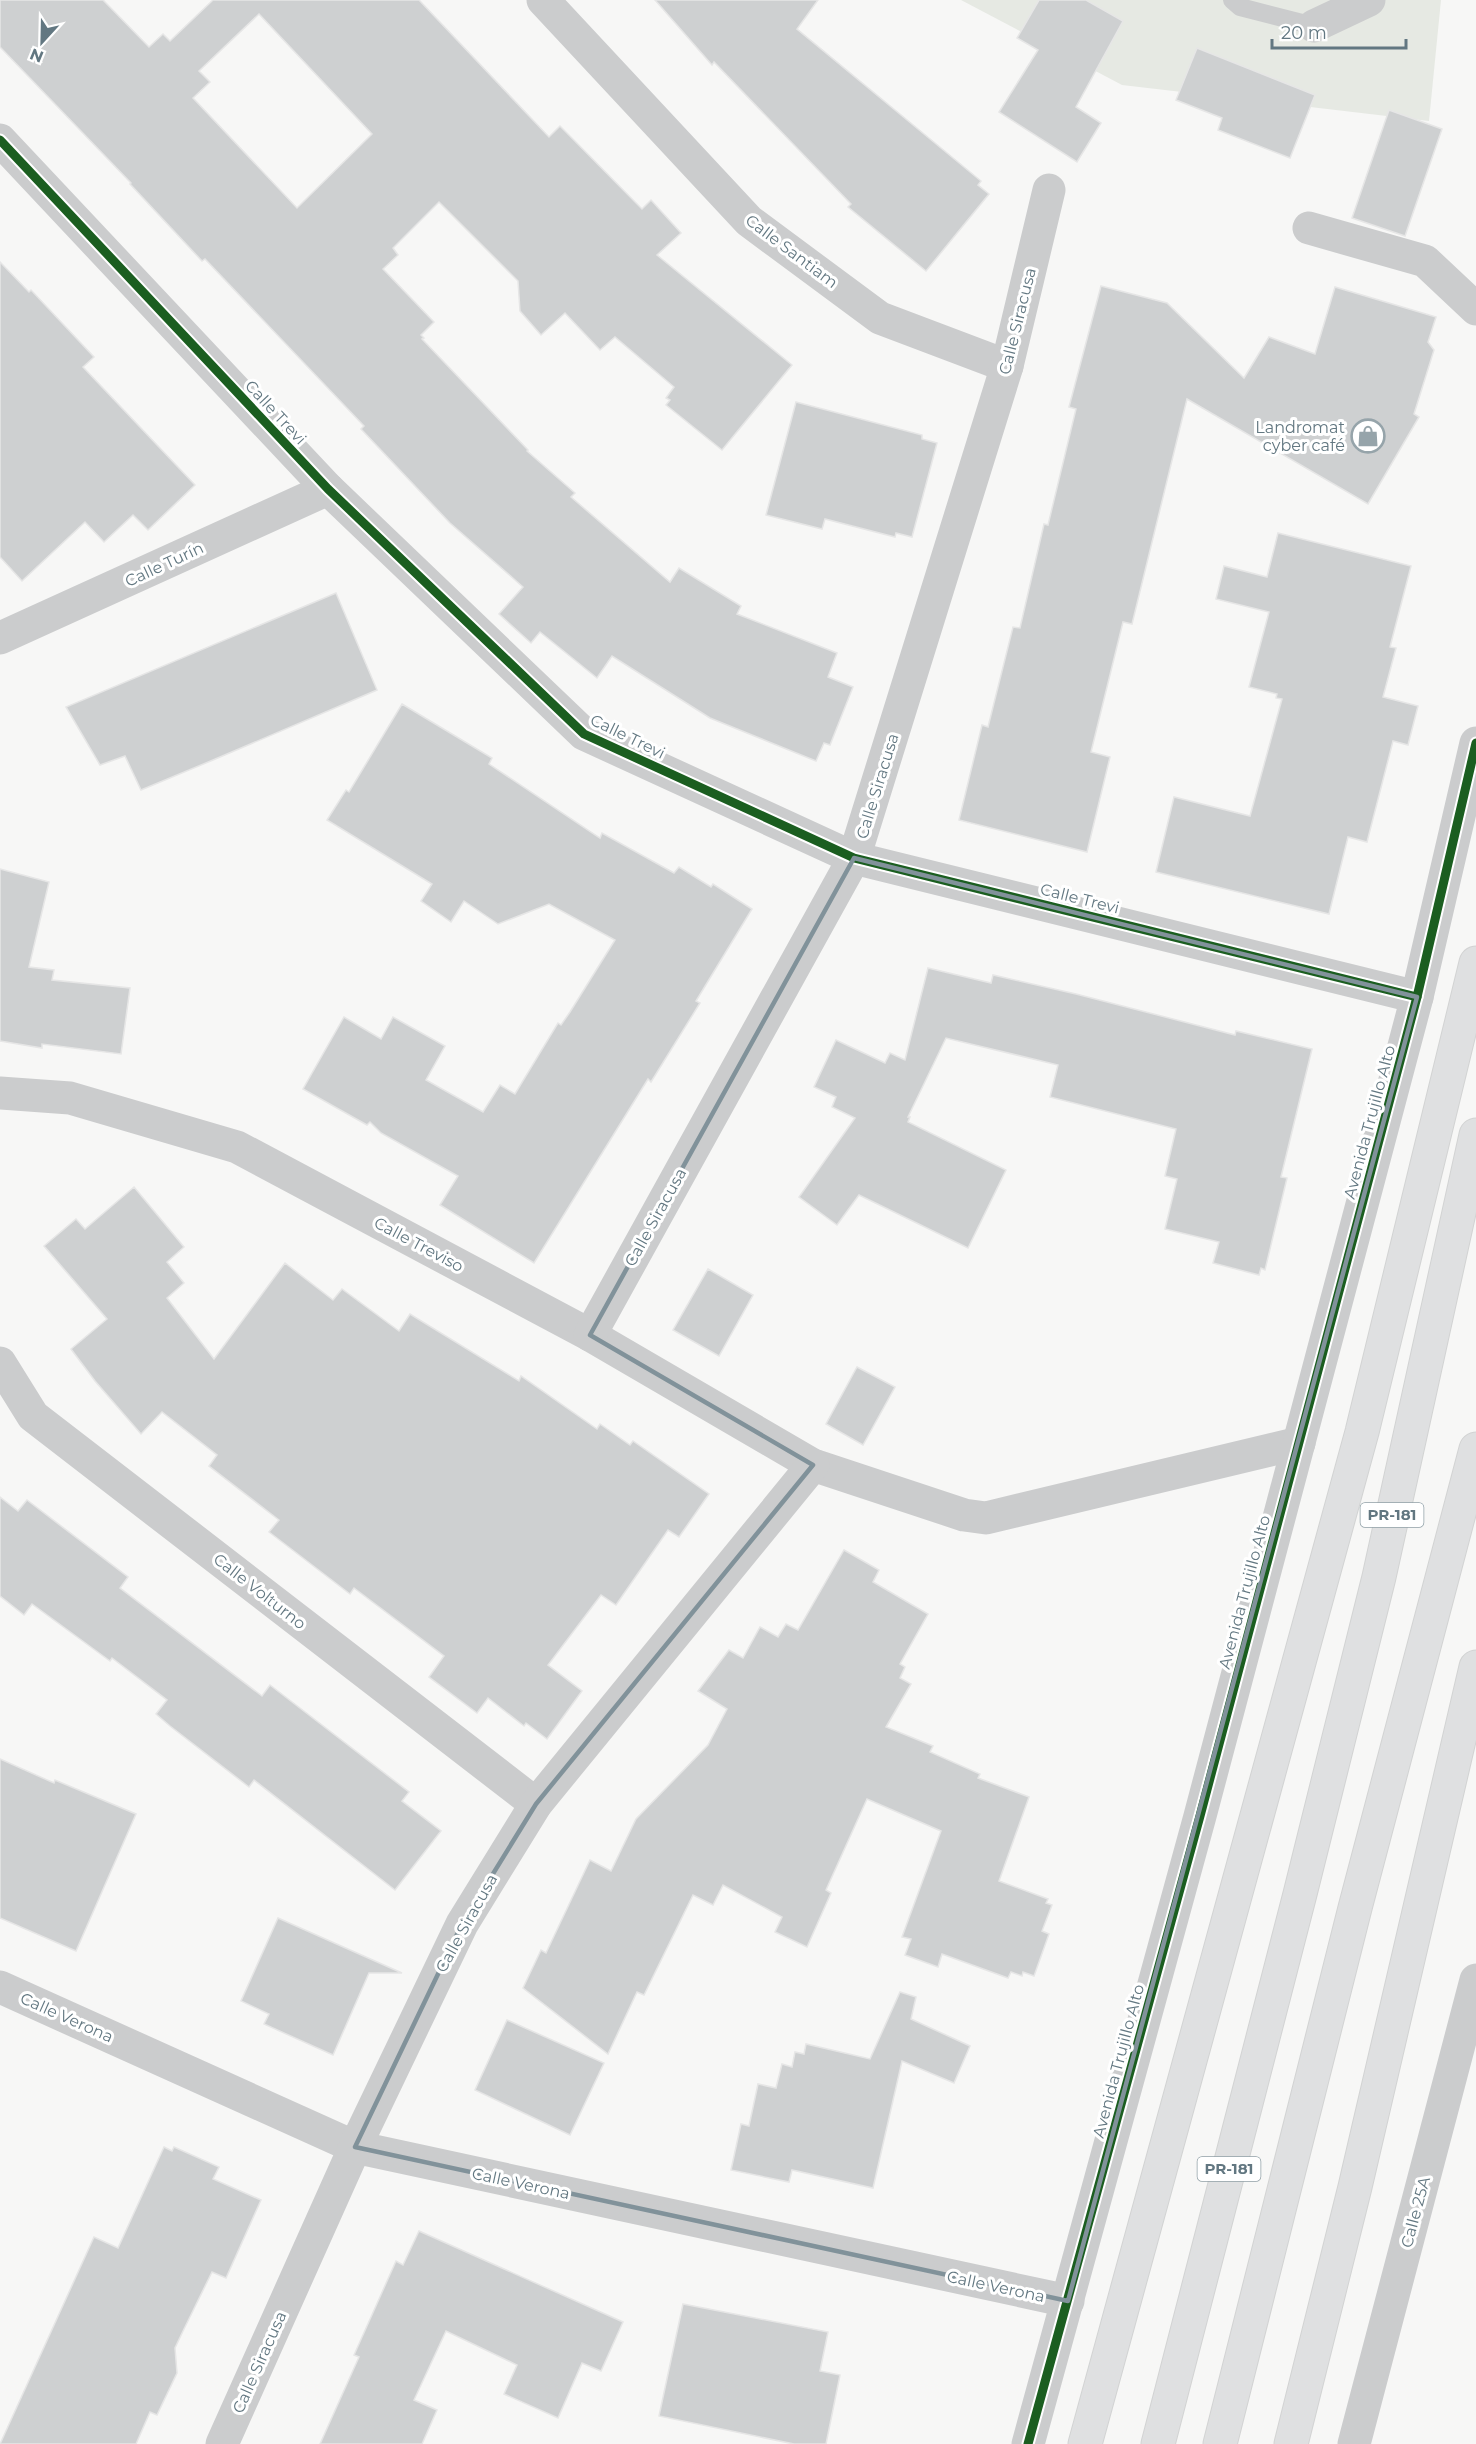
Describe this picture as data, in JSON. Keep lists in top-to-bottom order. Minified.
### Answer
{"streets":{"highway":["PR-181"],"street":["Calle Santiam","Calle Siracusa","Calle Trevi","Calle Turín","Avenida Trujillo Alto","Calle Treviso","Calle Volturno","Calle Verona","Calle 25A"]},"crossings":[["Calle Santiam","Calle Siracusa"],["Calle Siracusa","Calle Trevi"],["Calle Siracusa","Calle Treviso"],["Calle Siracusa","Calle Volturno"],["Calle Siracusa","Calle Verona"],["Calle Trevi","Calle Turín"],["Calle Trevi","Avenida Trujillo Alto"],["Avenida Trujillo Alto","Calle Treviso"],["Avenida Trujillo Alto","Calle Verona"]],"places":{"shop":["Landromat cyber café"]},"scale_bar":"20 m","north":"bottom"}
